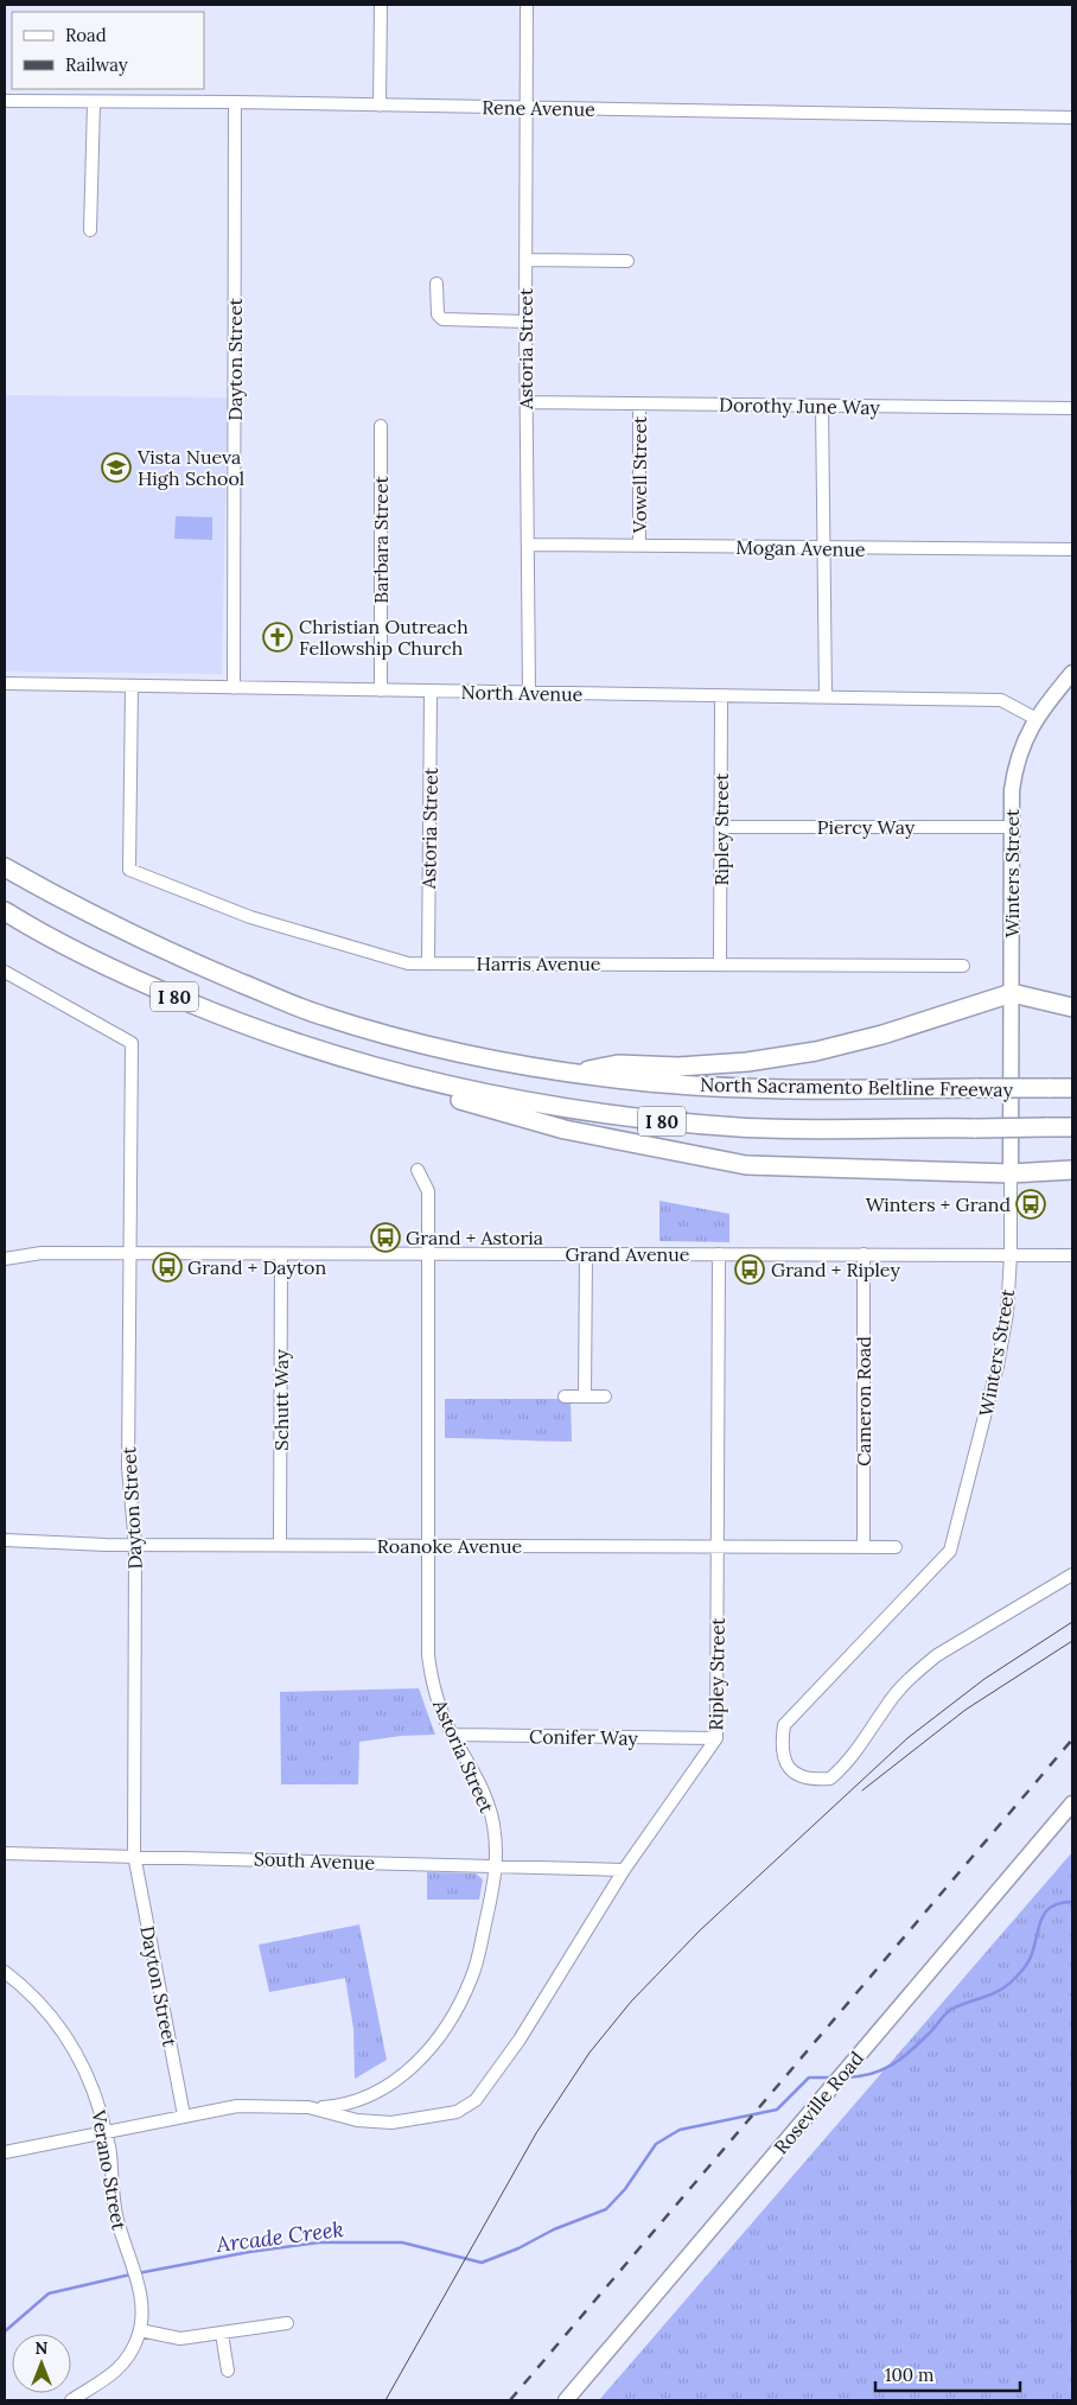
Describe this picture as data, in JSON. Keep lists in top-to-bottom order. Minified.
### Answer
{"streets":{"highway":["I 80","North Sacramento Beltline Freeway"],"main road":["Winters Street","Roseville Road"],"street":["Rene Avenue","Astoria Street","Dayton Street","Dorothy June Way","Vowell Street","Barbara Street","Mogan Avenue","North Avenue","Piercy Way","Ripley Street","Harris Avenue","Grand Avenue","Schutt Way","Cameron Road","Roanoke Avenue","Conifer Way","South Avenue","Verano Street"]},"crossings":[["Rene Avenue","Astoria Street"],["Rene Avenue","Dayton Street"],["Astoria Street","Dorothy June Way"],["Astoria Street","Mogan Avenue"],["Astoria Street","North Avenue"],["Astoria Street","Ripley Street"],["Astoria Street","Harris Avenue"],["Astoria Street","Grand Avenue"],["Astoria Street","Roanoke Avenue"],["Astoria Street","Conifer Way"],["Astoria Street","South Avenue"],["Dayton Street","North Avenue"],["Dayton Street","Grand Avenue"],["Dayton Street","Roanoke Avenue"],["Dayton Street","South Avenue"],["Dorothy June Way","Vowell Street"],["Vowell Street","Mogan Avenue"],["Barbara Street","North Avenue"],["North Avenue","Ripley Street"],["North Avenue","Winters Street"],["North Avenue","Harris Avenue"],["Piercy Way","Ripley Street"],["Piercy Way","Winters Street"],["Ripley Street","Harris Avenue"],["Ripley Street","Grand Avenue"],["Ripley Street","Roanoke Avenue"],["Ripley Street","Conifer Way"],["Ripley Street","South Avenue"],["Winters Street","Grand Avenue"],["Grand Avenue","Schutt Way"],["Grand Avenue","Cameron Road"],["Schutt Way","Roanoke Avenue"],["Cameron Road","Roanoke Avenue"]],"water":["Arcade Creek"],"places":{"school or university":["Vista Nueva High School"],"church":["Christian Outreach Fellowship Church"],"bus stop":["Winters + Grand","Grand + Astoria","Grand + Dayton","Grand + Ripley"]},"legend":["Road","Railway"],"scale_bar":"100 m","north":"top"}
